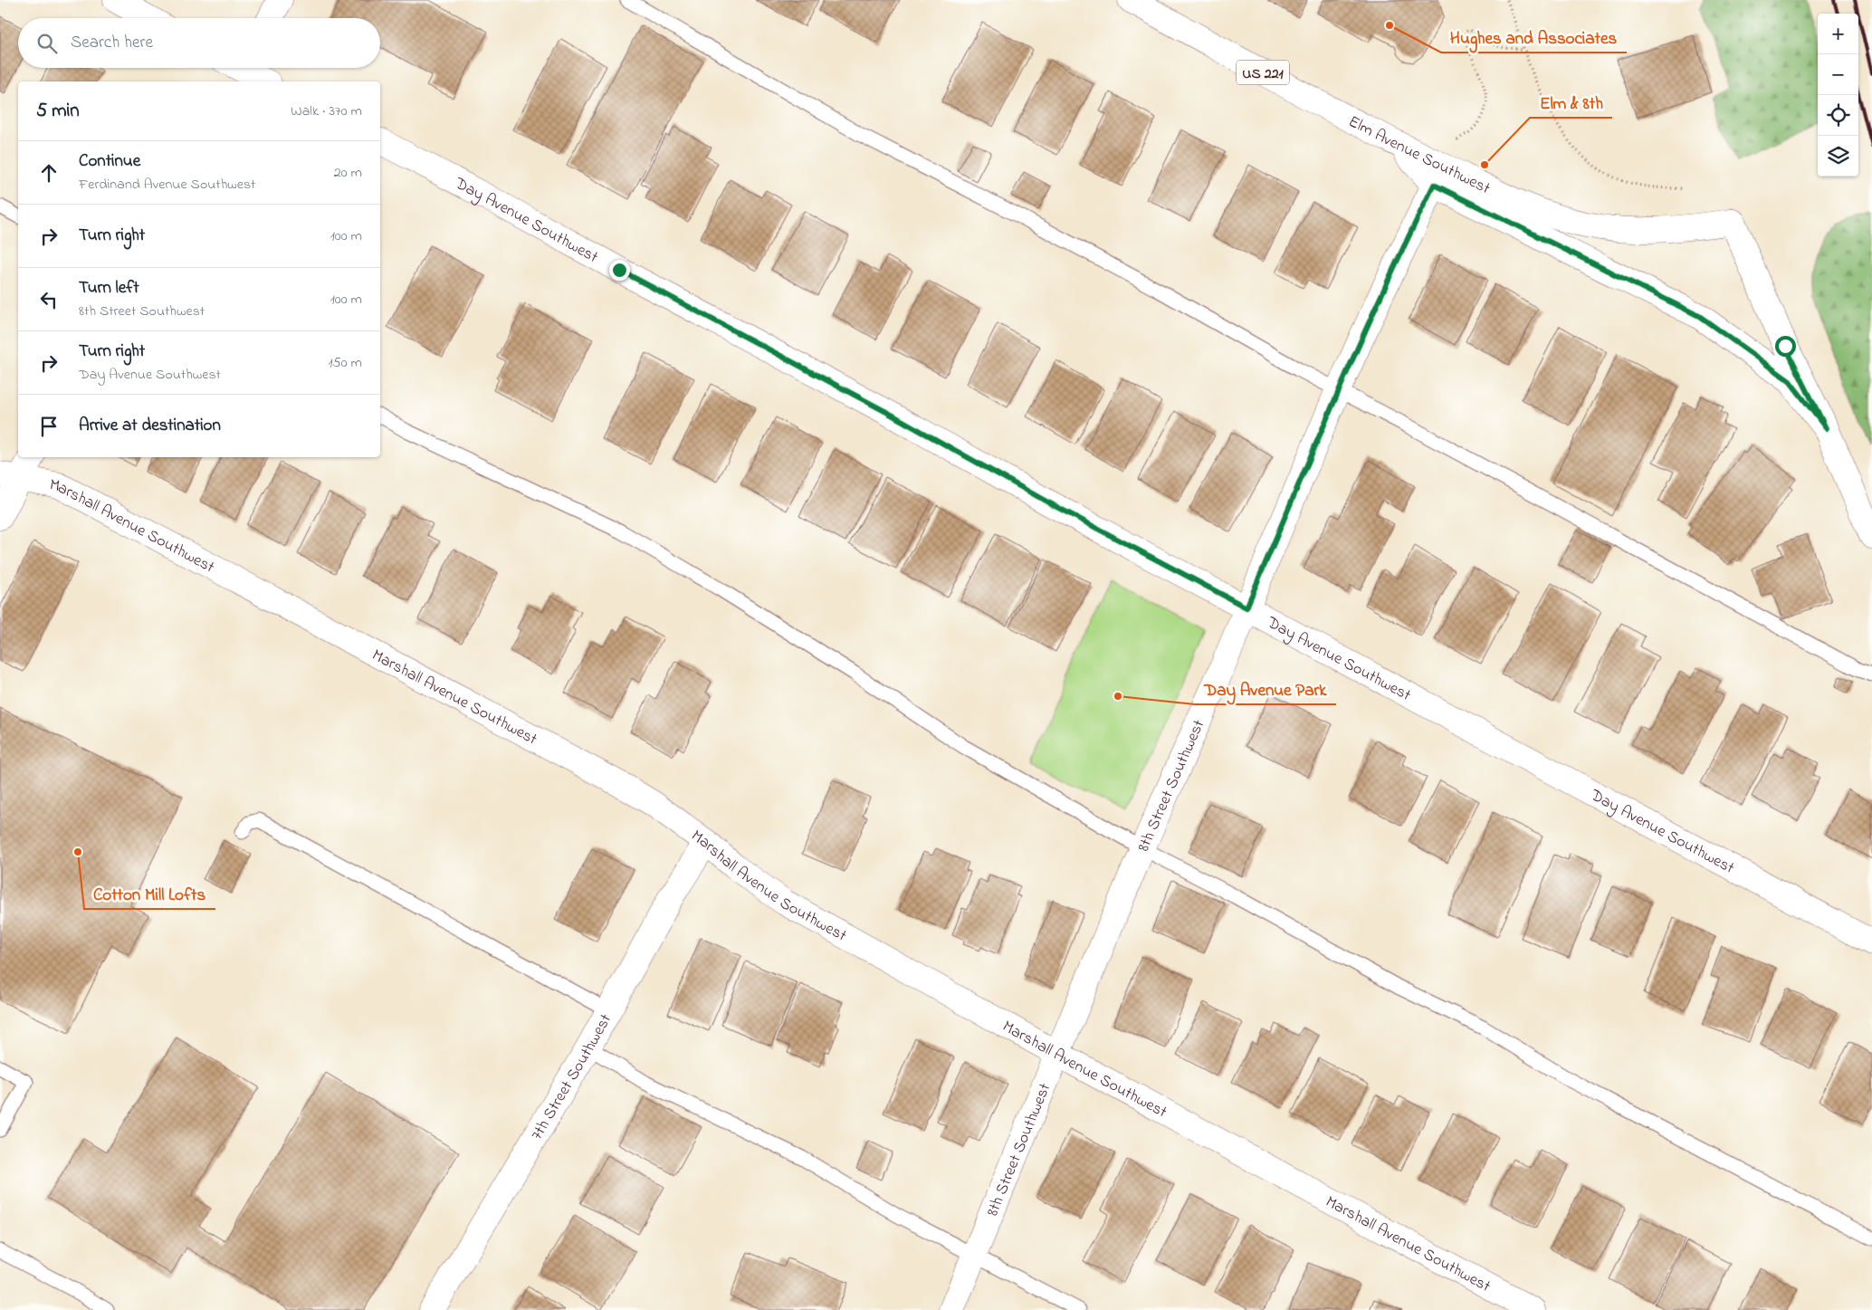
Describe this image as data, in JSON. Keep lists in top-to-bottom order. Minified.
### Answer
{"streets":{"street":["US 221","Elm Avenue Southwest","Day Avenue Southwest","Marshall Avenue Southwest","8th Street Southwest","7th Street Southwest"]},"crossings":[["Elm Avenue Southwest","8th Street Southwest"],["Day Avenue Southwest","8th Street Southwest"],["Marshall Avenue Southwest","8th Street Southwest"],["Marshall Avenue Southwest","7th Street Southwest"]],"places":["Hughes and Associates","Elm & 8th","Day Avenue Park","Cotton Mill Lofts"],"page":{"map_buttons":["+","−"],"search":"Search here","heading":["5 min","Walk · 370 m"],"list":[["Continue","Ferdinand Avenue Southwest","20 m"],["Turn right","100 m"],["Turn left","8th Street Southwest","100 m"],["Turn right","Day Avenue Southwest","150 m"],"Arrive at destination"]}}
